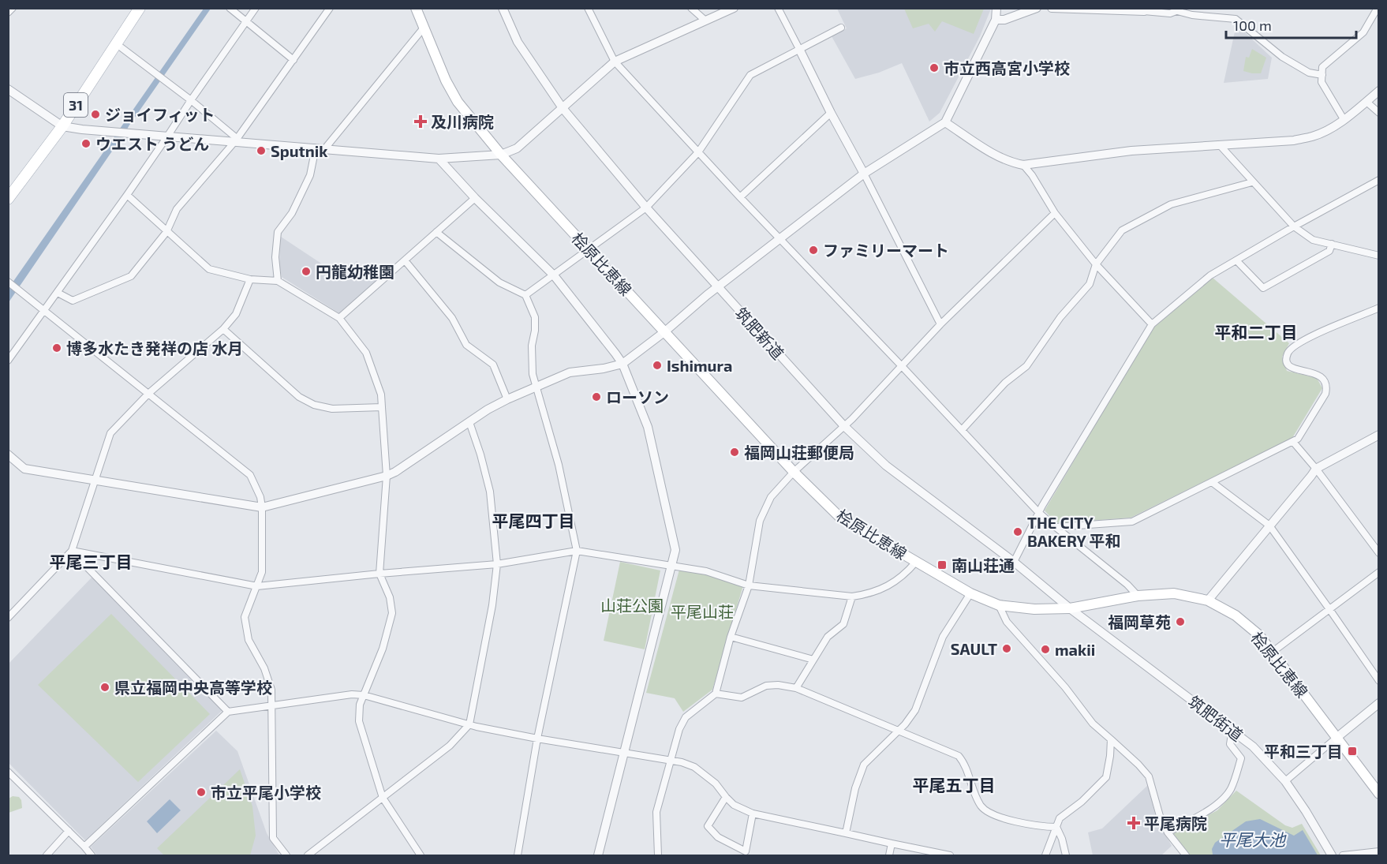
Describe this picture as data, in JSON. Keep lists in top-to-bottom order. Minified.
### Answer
{"streets":{"main road":["31","桧原比恵線"],"street":["筑肥新道","筑肥街道"]},"crossings":[["桧原比恵線","筑肥新道"],["桧原比恵線","筑肥街道"],["筑肥新道","筑肥街道"]],"districts":["平和二丁目","平尾四丁目","平尾三丁目","平尾五丁目"],"water":["平尾大池"],"parks":["山荘公園","平尾山荘"],"places":{"other":["市立西高宮小学校","ジョイフィット","ウエスト うどん","Sputnik","ファミリーマート","円龍幼稚園","博多水たき発祥の店 水月","Ishimura","ローソン","福岡山荘郵便局","THE CITY BAKERY 平和","福岡草苑","SAULT","makii","県立福岡中央高等学校","市立平尾小学校"],"health":["及川病院","平尾病院"],"transit":["南山荘通","平和三丁目"]},"scale_bar":"100 m"}
